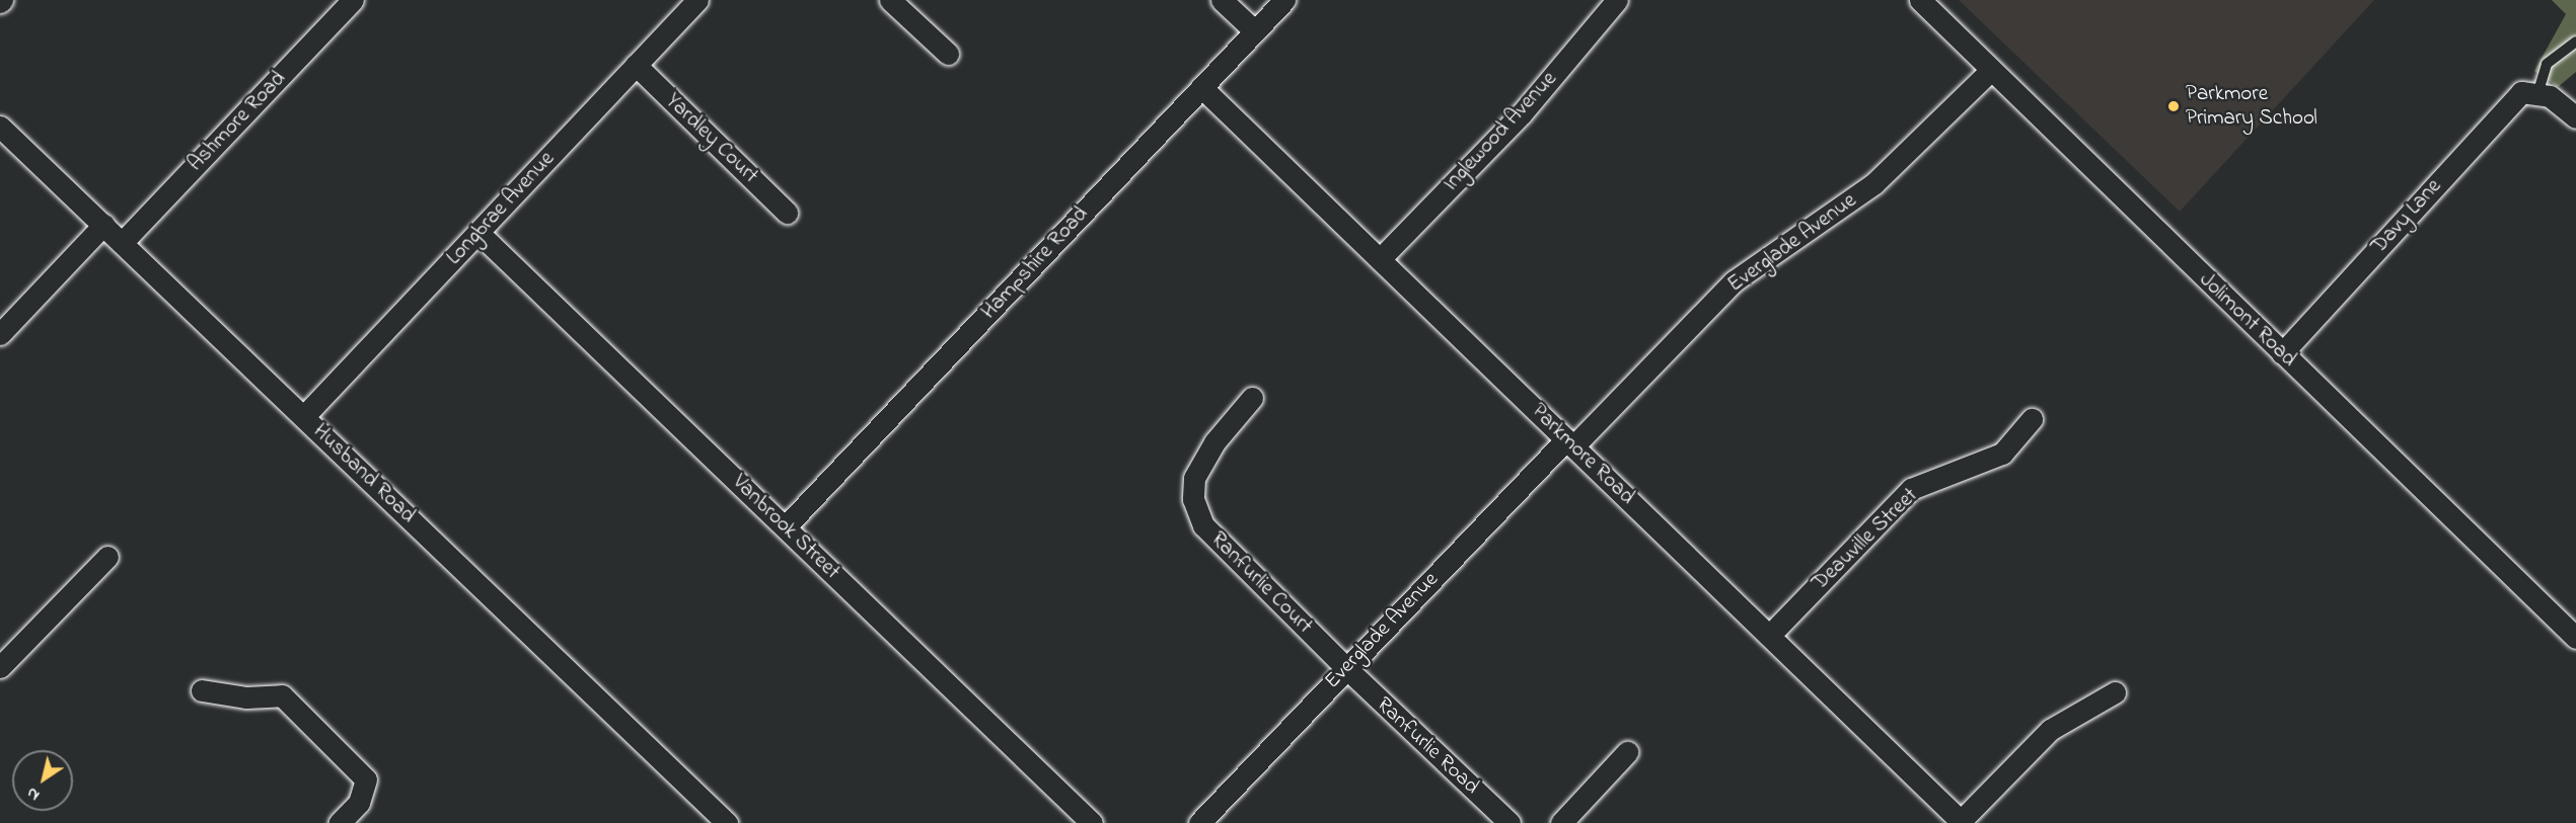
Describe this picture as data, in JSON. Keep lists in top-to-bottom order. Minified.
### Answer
{"streets":{"street":["Ashmore Road","Inglewood Avenue","Yardley Court","Longbrae Avenue","Davy Lane","Everglade Avenue","Hampshire Road","Jolimont Road","Parkmore Road","Husband Road","Vanbrook Street","Deauville Street","Ranfurlie Court","Ranfurlie Road"]},"crossings":[["Ashmore Road","Husband Road"],["Inglewood Avenue","Parkmore Road"],["Yardley Court","Longbrae Avenue"],["Longbrae Avenue","Husband Road"],["Longbrae Avenue","Vanbrook Street"],["Davy Lane","Jolimont Road"],["Everglade Avenue","Jolimont Road"],["Everglade Avenue","Parkmore Road"],["Everglade Avenue","Ranfurlie Court"],["Everglade Avenue","Ranfurlie Road"],["Hampshire Road","Parkmore Road"],["Hampshire Road","Vanbrook Street"],["Parkmore Road","Deauville Street"],["Ranfurlie Court","Ranfurlie Road"]],"places":["Parkmore Primary School"],"north":"bottom left"}
